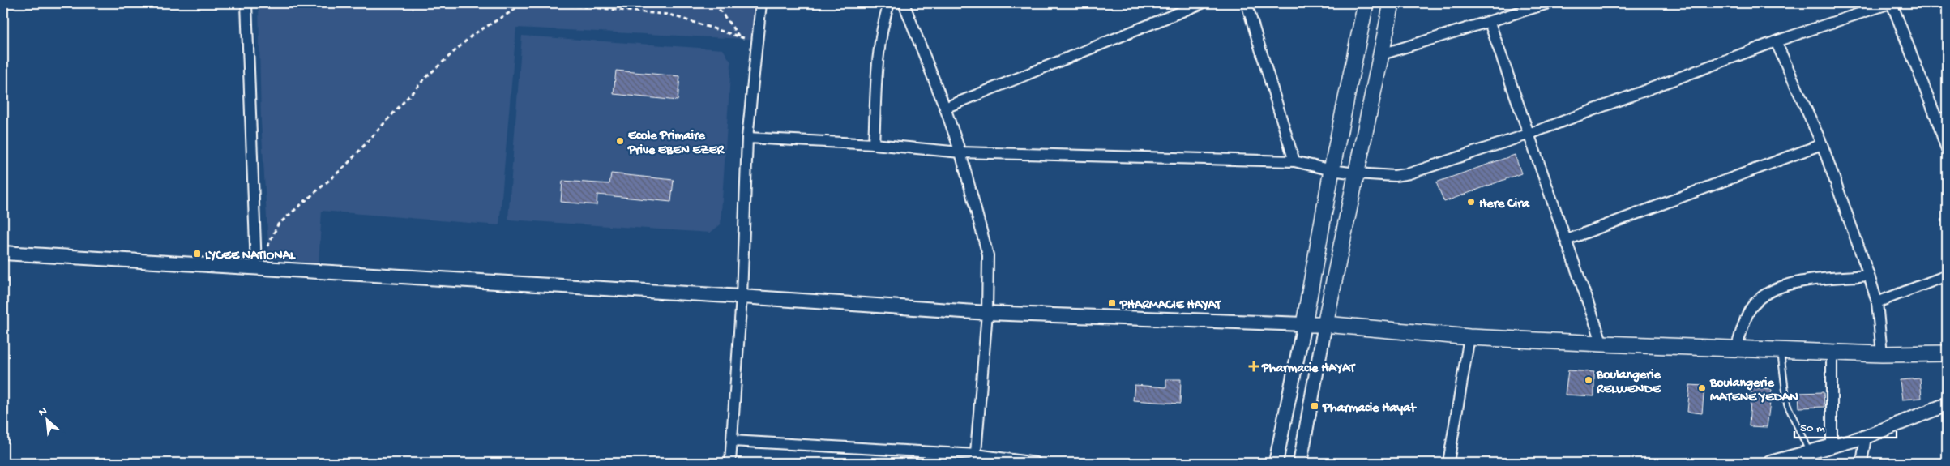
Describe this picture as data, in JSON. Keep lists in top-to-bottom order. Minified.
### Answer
{"places":{"other":["Ecole Primaire Prive EBEN EZER","Here Cira","Boulangerie RELWENDE","Boulangerie MATENE YEDAN"],"transit":["LYCEE NATIONAL","PHARMACIE HAYAT","Pharmacie Hayat"],"health":["Pharmacie HAYAT"]},"scale_bar":"50 m","north":"top left"}
